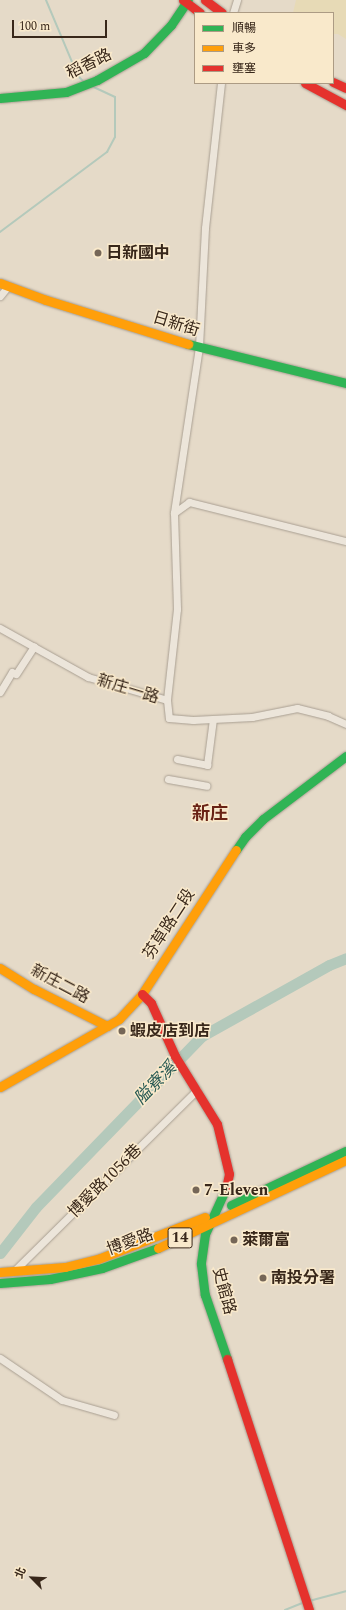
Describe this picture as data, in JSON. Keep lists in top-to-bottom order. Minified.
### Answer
{"streets":{"street":["稻香路","日新街","新庄一路","芬草路二段","新庄二路","博愛路1056巷","14","博愛路","史館路"]},"crossings":[["芬草路二段","新庄二路"],["芬草路二段","史館路"],["博愛路1056巷","14"],["博愛路1056巷","博愛路"],["博愛路1056巷","史館路"],["14","博愛路"],["博愛路","史館路"]],"districts":["新庄"],"water":["隘寮溪"],"places":["日新國中","蝦皮店到店","7-Eleven","萊爾富","南投分署"],"legend":["順暢","車多","壅塞"],"scale_bar":"100 m","north":"top left"}
